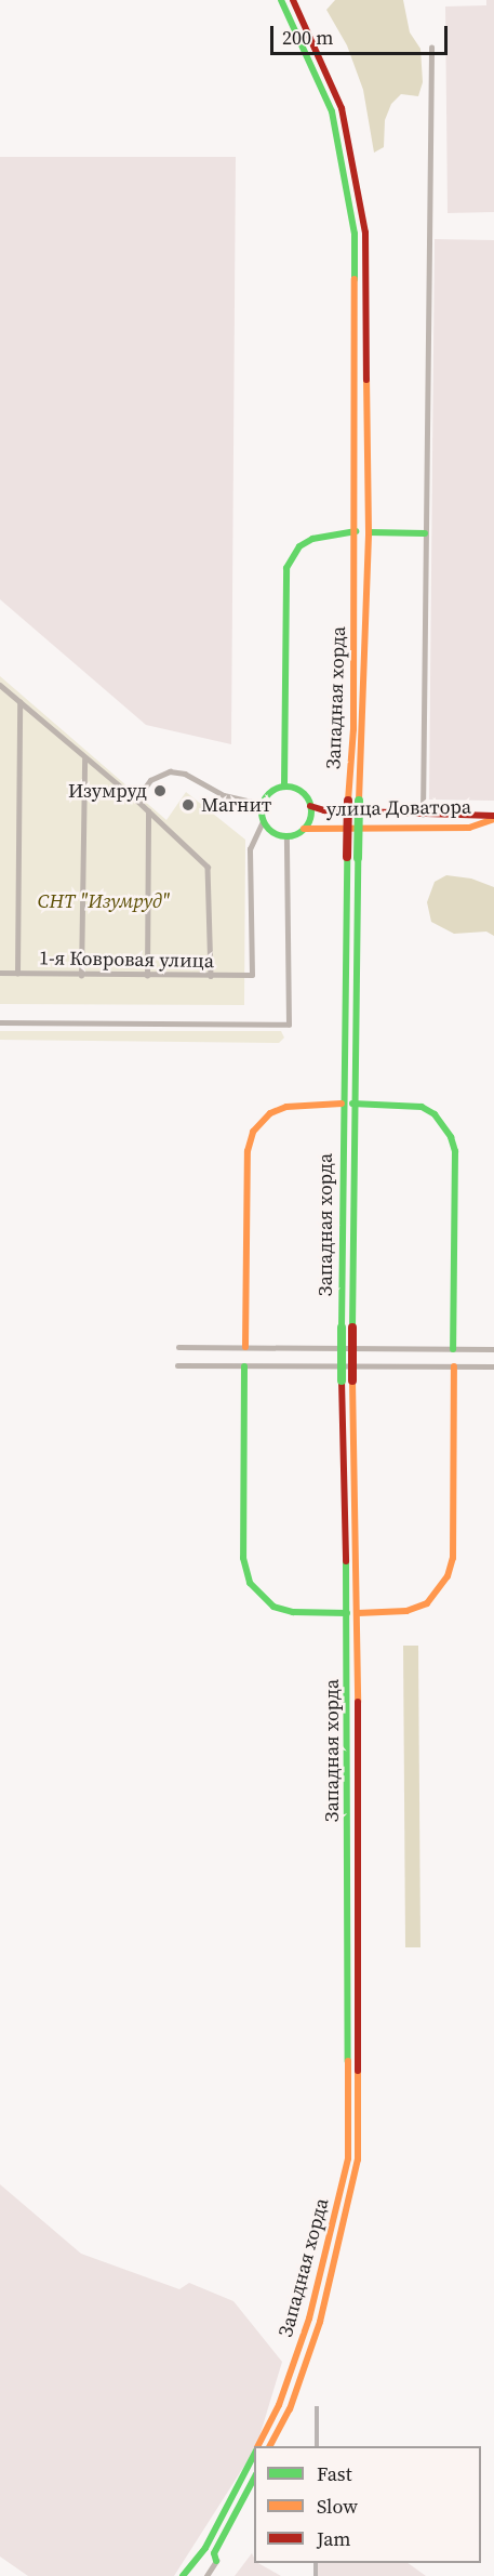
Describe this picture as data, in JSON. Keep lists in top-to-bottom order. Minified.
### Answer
{"streets":{"main road":["Западная хорда","улица Доватора"],"street":["1-я Ковровая улица"]},"crossings":[["улица Доватора","1-я Ковровая улица"]],"parks":["СНТ \"Изумруд\""],"places":["Изумруд","Магнит"],"legend":["Fast","Slow","Jam"],"scale_bar":"200 m"}
